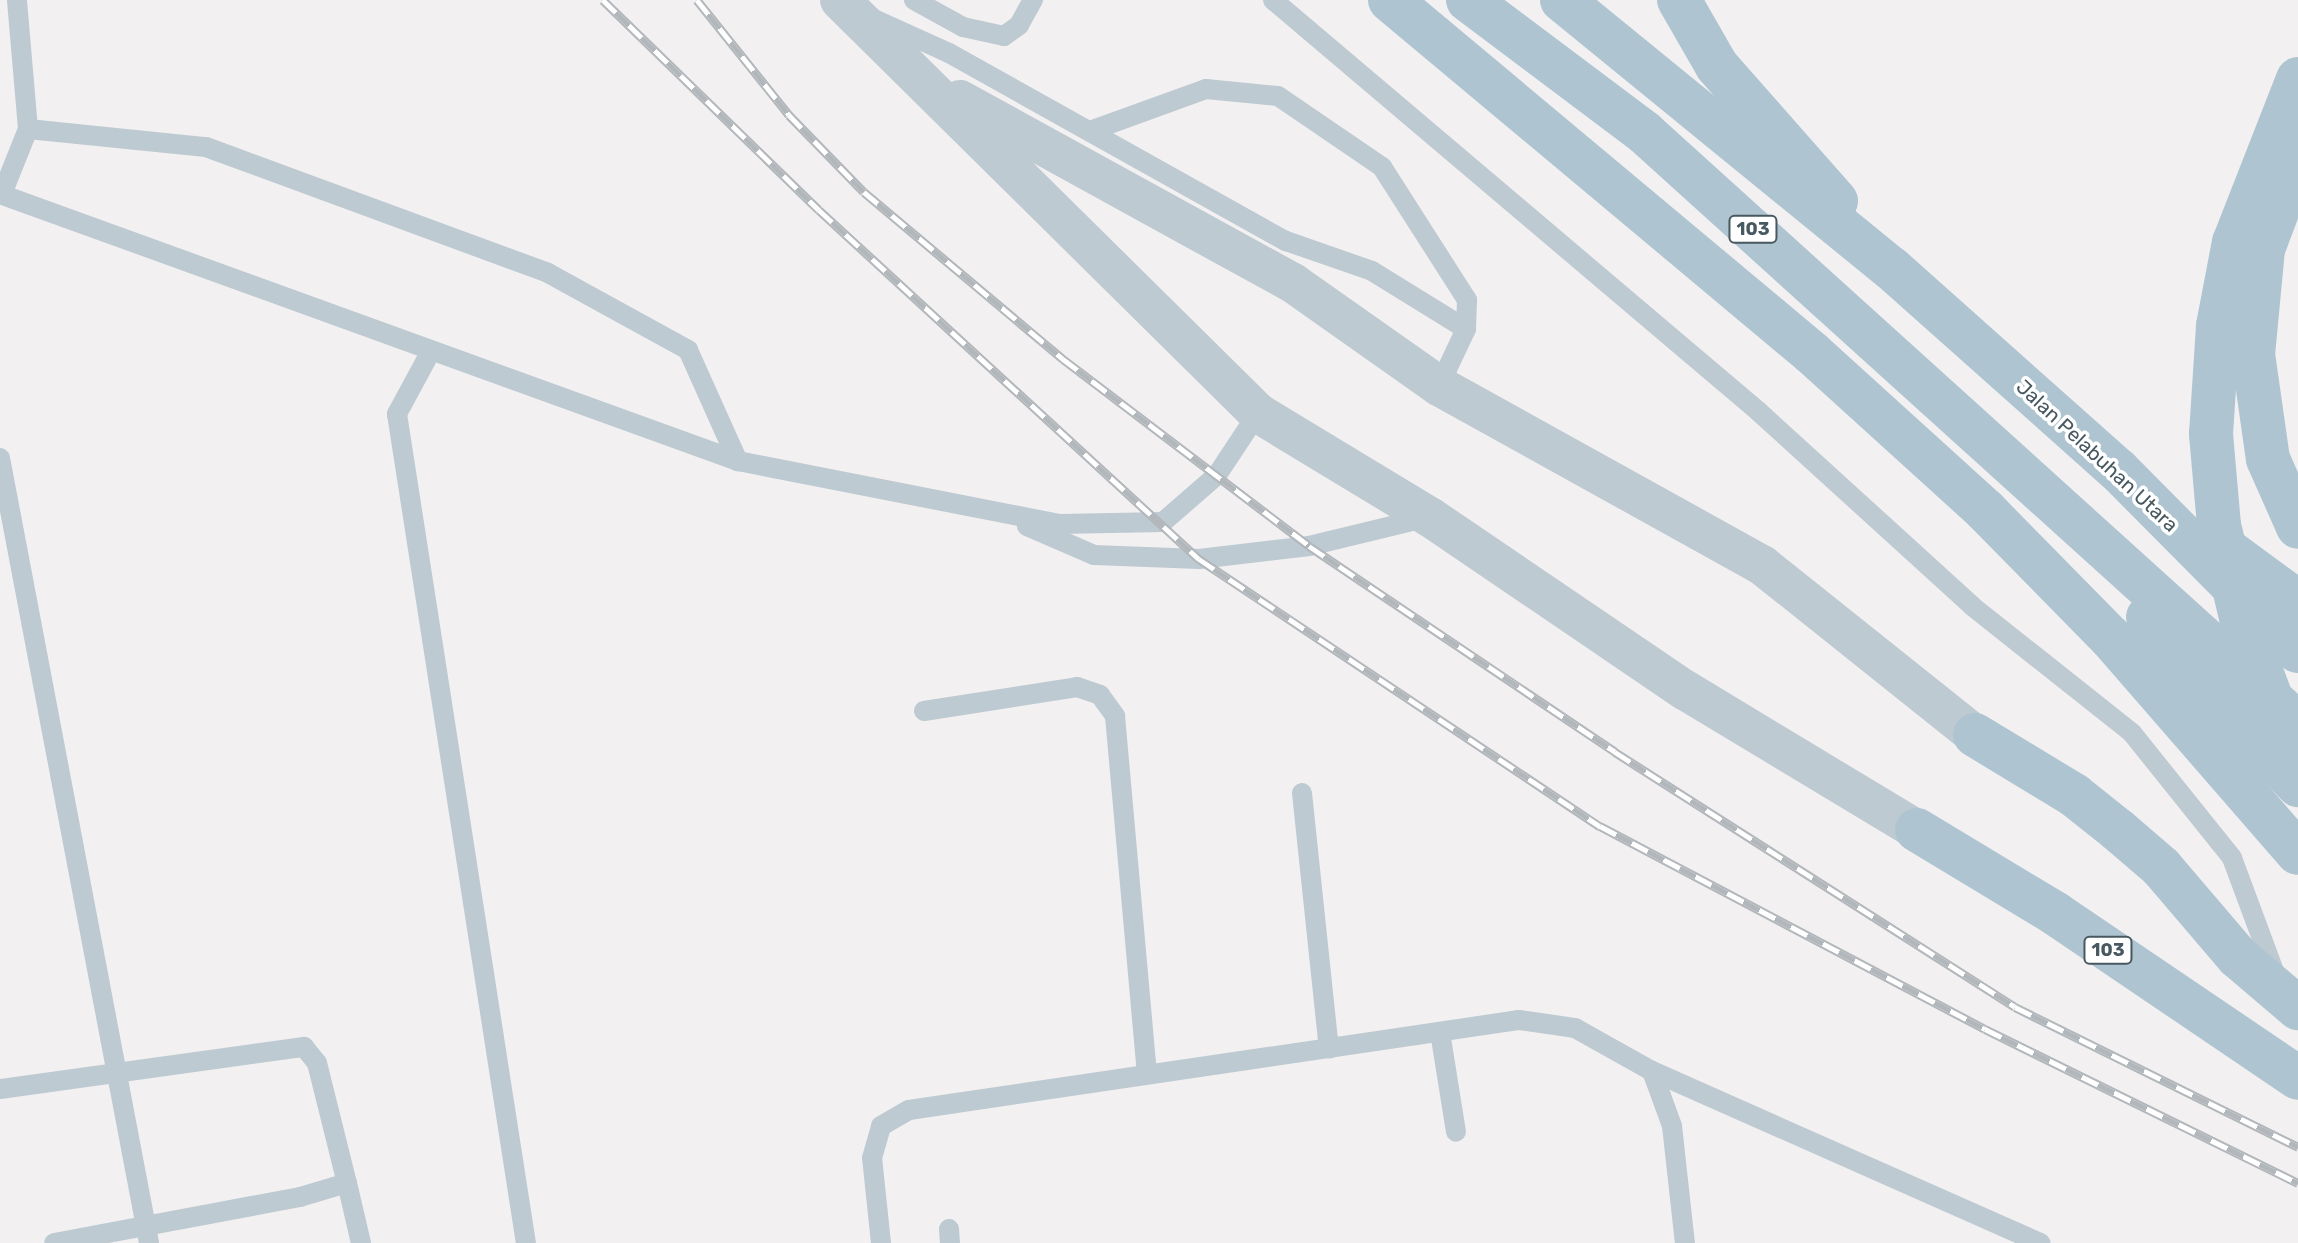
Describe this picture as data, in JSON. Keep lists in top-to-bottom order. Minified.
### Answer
{"streets":{"main road":["103","Jalan Pelabuhan Utara"]},"crossings":[["103","Jalan Pelabuhan Utara"]]}
